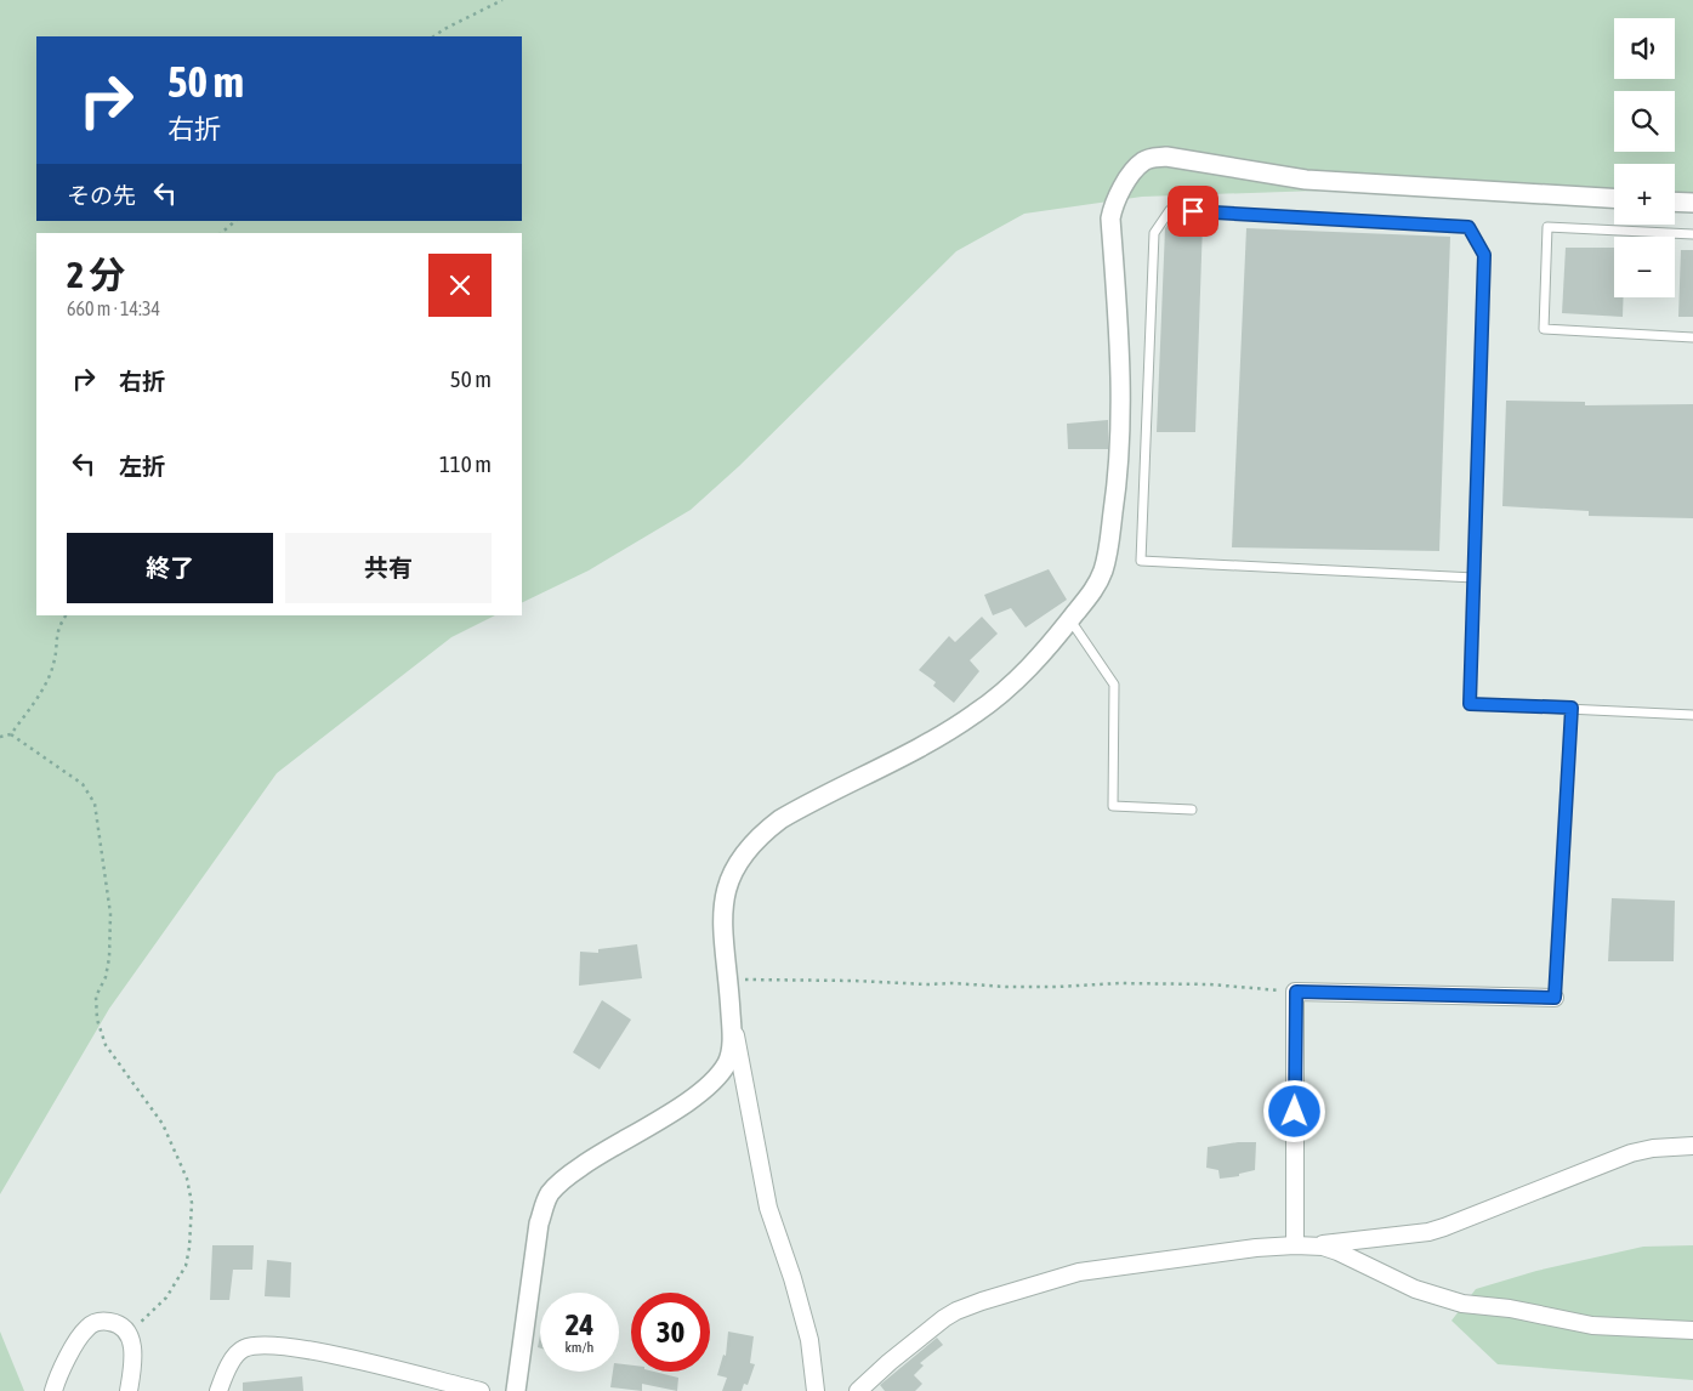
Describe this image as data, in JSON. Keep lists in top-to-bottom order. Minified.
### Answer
{"page":{"map_buttons":["+","−"],"turn":["50 m","右折"],"then":"その先","heading":["2 分","660 m · 14:34"],"list":[{"name":"右折","value":"50 m"},{"name":"左折","value":"110 m"}],"buttons":["終了","共有"],"speed":"24 km/h","limit":"30"}}
